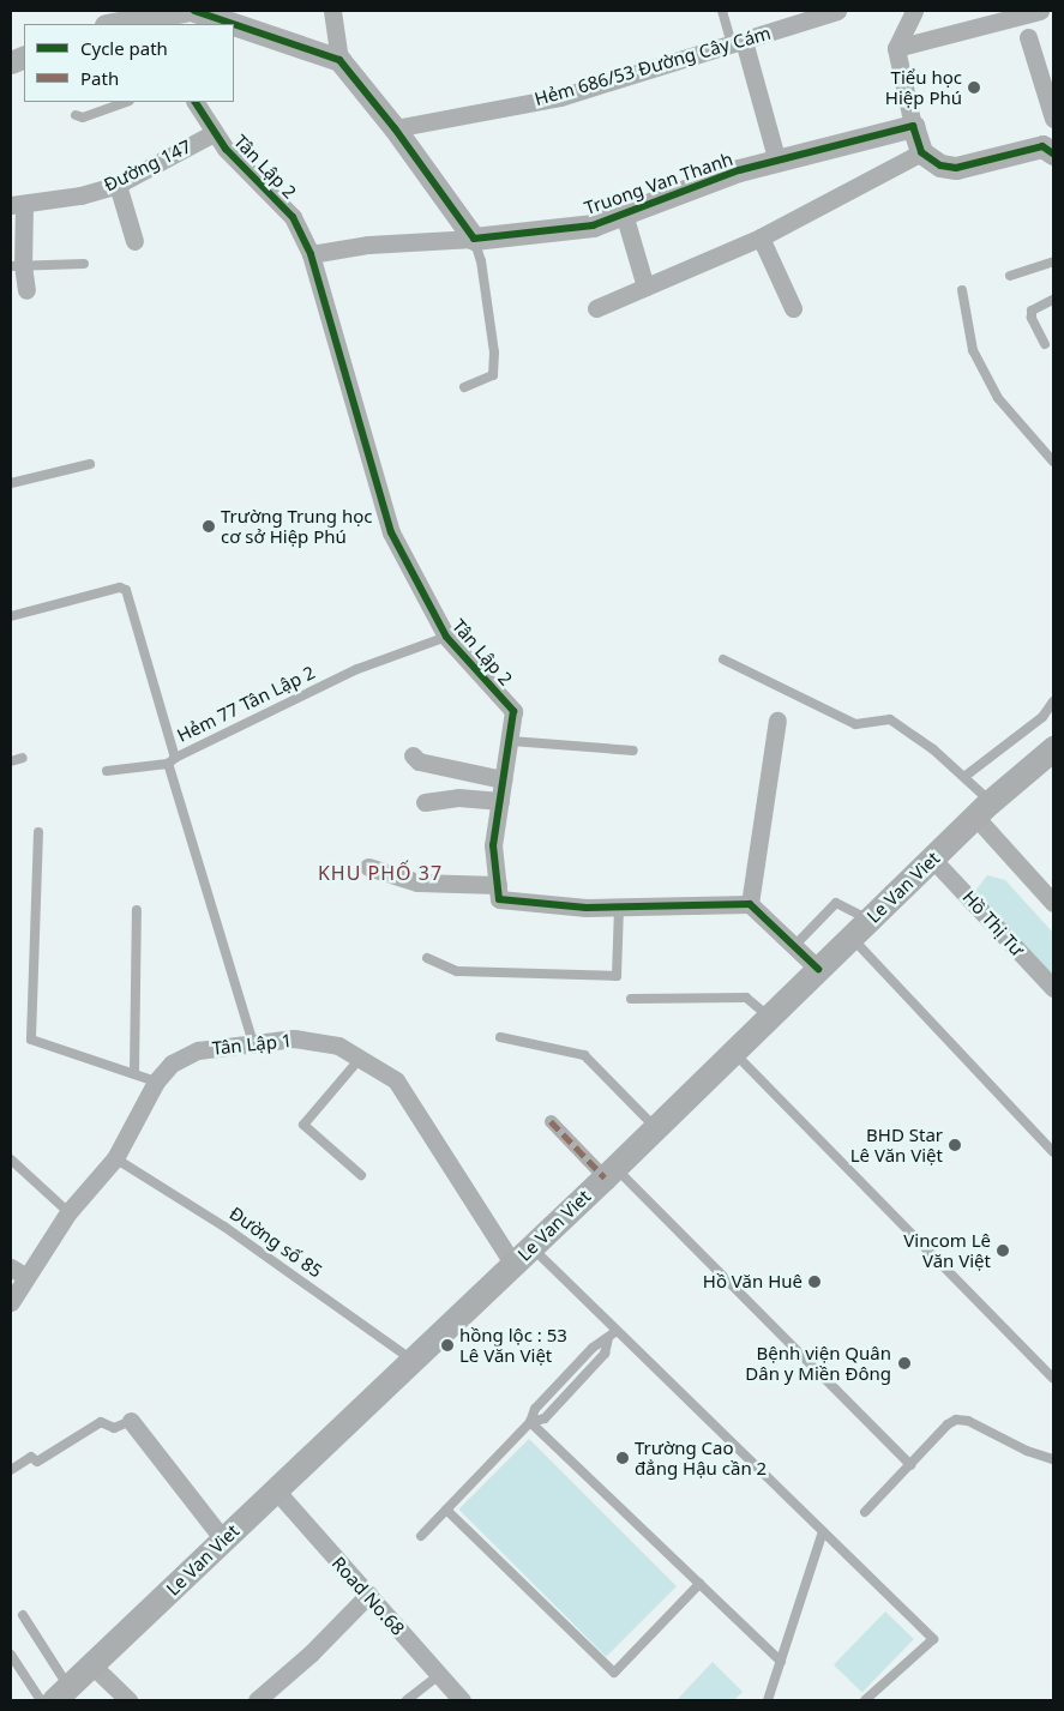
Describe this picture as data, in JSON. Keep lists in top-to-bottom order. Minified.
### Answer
{"streets":{"main road":["Le Van Viet"],"street":["Hẻm 686/53 Đường Cây Cám","Đường 147","Tân Lập 2","Truong Van Thanh","Hồ Thị Tư","Tân Lập 1","Road No.68"],"lane":["Hẻm 77 Tân Lập 2","Đường số 85"]},"crossings":[["Đường 147","Tân Lập 2"],["Tân Lập 2","Hẻm 77 Tân Lập 2"],["Hẻm 77 Tân Lập 2","Tân Lập 1"],["Le Van Viet","Hồ Thị Tư"],["Le Van Viet","Tân Lập 1"],["Le Van Viet","Đường số 85"],["Le Van Viet","Road No.68"],["Tân Lập 1","Đường số 85"]],"districts":["KHU PHỐ 37"],"places":["Tiểu học Hiệp Phú","Trường Trung học cơ sở Hiệp Phú","BHD Star Lê Văn Việt","Vincom Lê Văn Việt","Hồ Văn Huê","hồng lộc : 53 Lê Văn Việt","Bệnh viện Quân Dân y Miền Đông","Trường Cao đẳng Hậu cần 2"],"legend":["Cycle path","Path"]}
